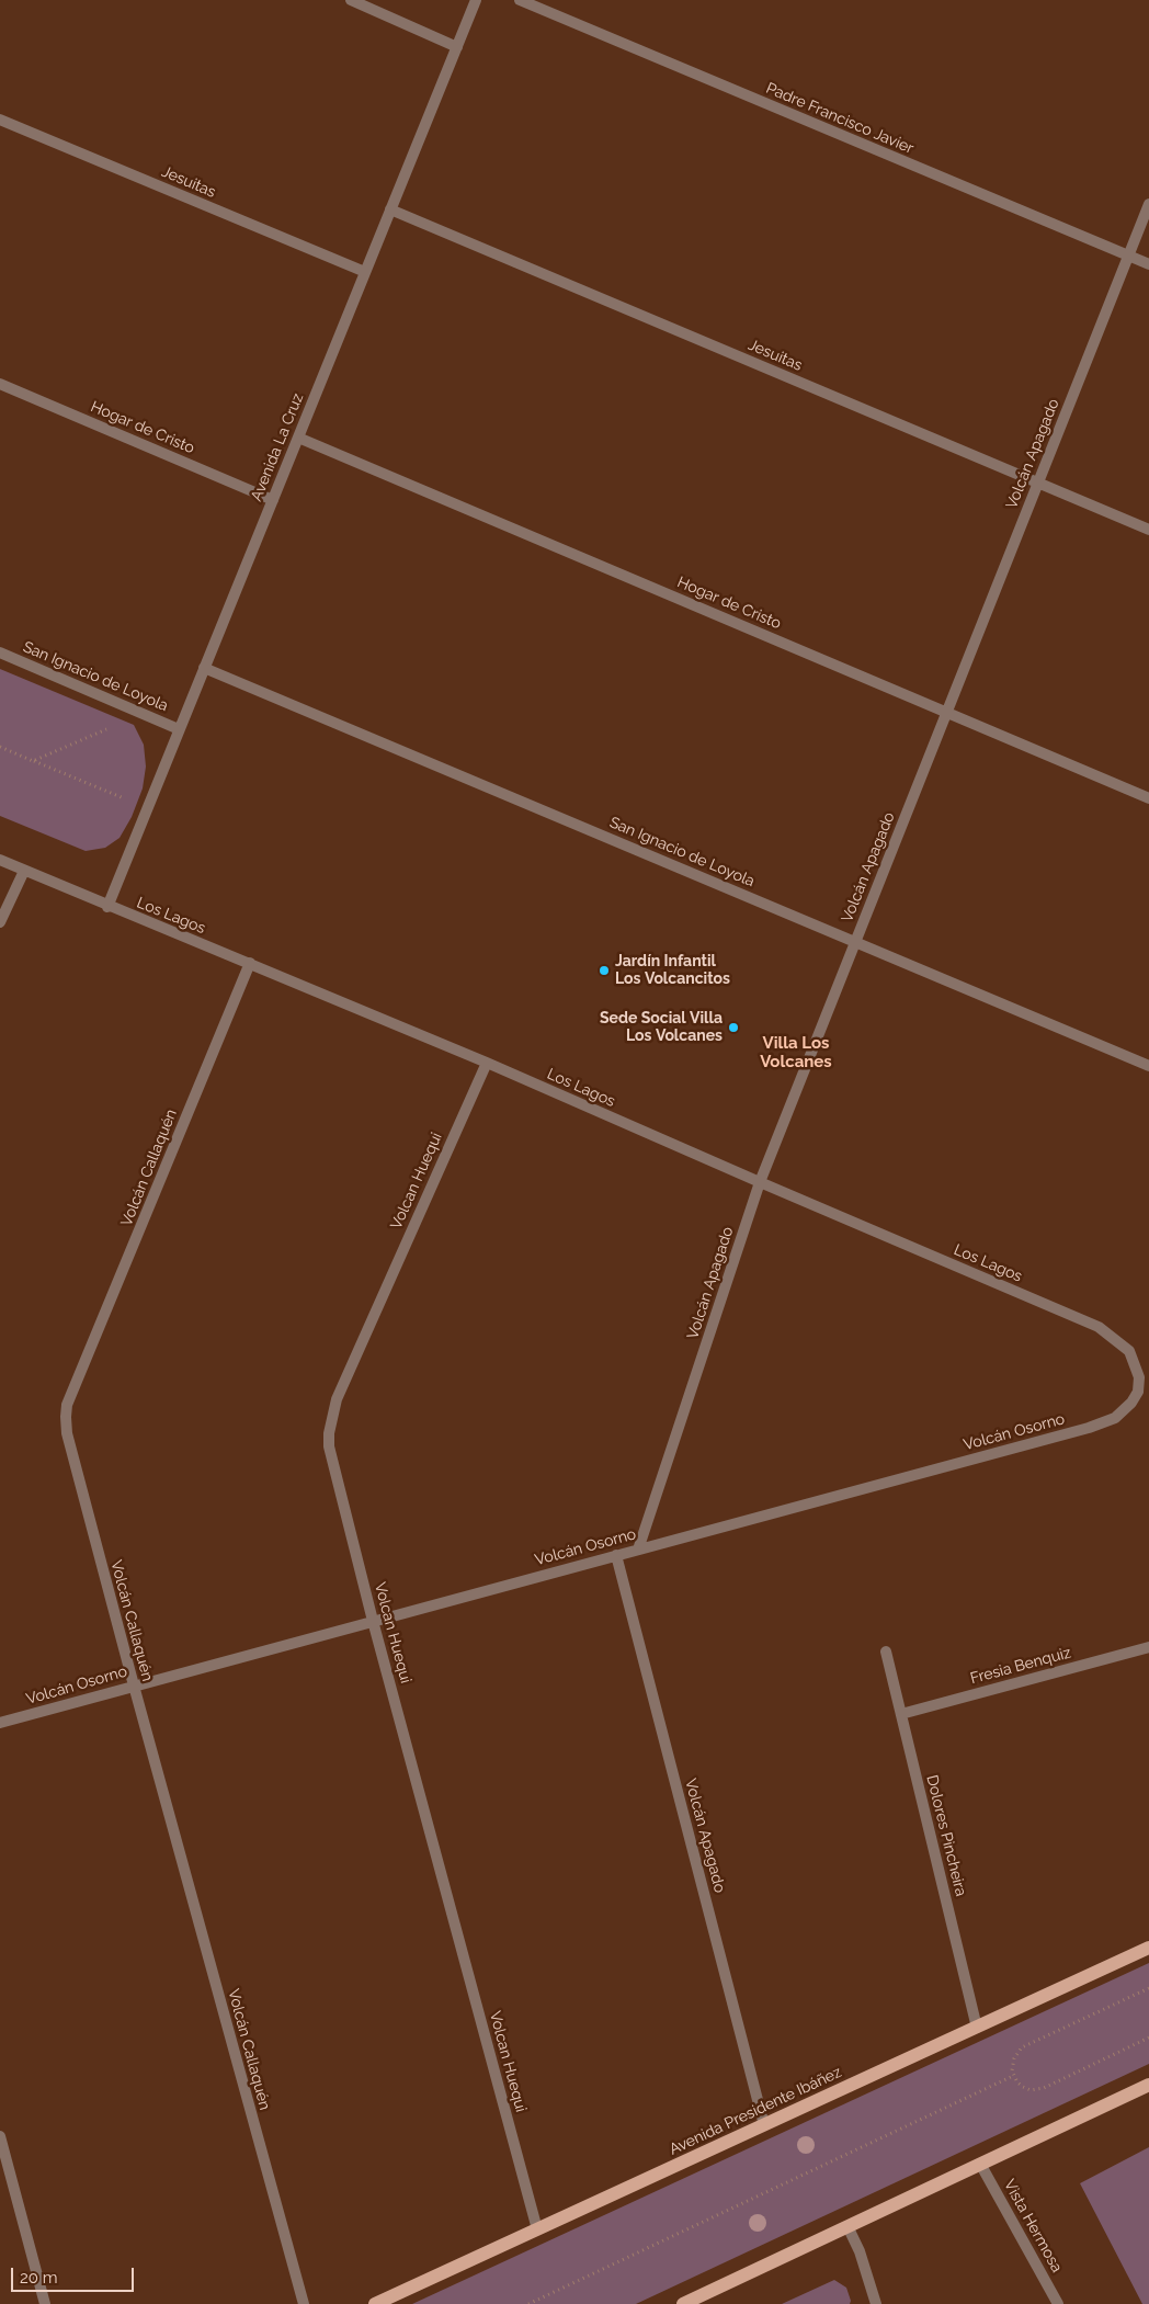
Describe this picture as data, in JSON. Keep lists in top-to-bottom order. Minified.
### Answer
{"streets":{"main road":["Avenida Presidente Ibáñez"],"street":["Padre Francisco Javier","Jesuitas","Hogar de Cristo","Avenida La Cruz","Volcán Apagado","San Ignacio de Loyola","Los Lagos","Volcán Callaquén","Volcan Huequi","Volcán Osorno","Fresia Benquiz","Dolores Pincheira","Vista Hermosa"]},"crossings":[["Padre Francisco Javier","Volcán Apagado"],["Jesuitas","Avenida La Cruz"],["Jesuitas","Volcán Apagado"],["Hogar de Cristo","Avenida La Cruz"],["Hogar de Cristo","Volcán Apagado"],["Avenida La Cruz","San Ignacio de Loyola"],["Avenida La Cruz","Los Lagos"],["Volcán Apagado","San Ignacio de Loyola"],["Volcán Apagado","Los Lagos"],["Volcán Apagado","Volcán Osorno"],["Volcán Apagado","Avenida Presidente Ibáñez"],["Los Lagos","Volcán Callaquén"],["Los Lagos","Volcan Huequi"],["Los Lagos","Volcán Osorno"],["Volcán Callaquén","Volcán Osorno"],["Volcan Huequi","Volcán Osorno"],["Volcan Huequi","Avenida Presidente Ibáñez"],["Fresia Benquiz","Dolores Pincheira"],["Dolores Pincheira","Avenida Presidente Ibáñez"]],"districts":["Villa Los Volcanes"],"places":["Jardín Infantil Los Volcancitos","Sede Social Villa Los Volcanes"],"scale_bar":"20 m"}
